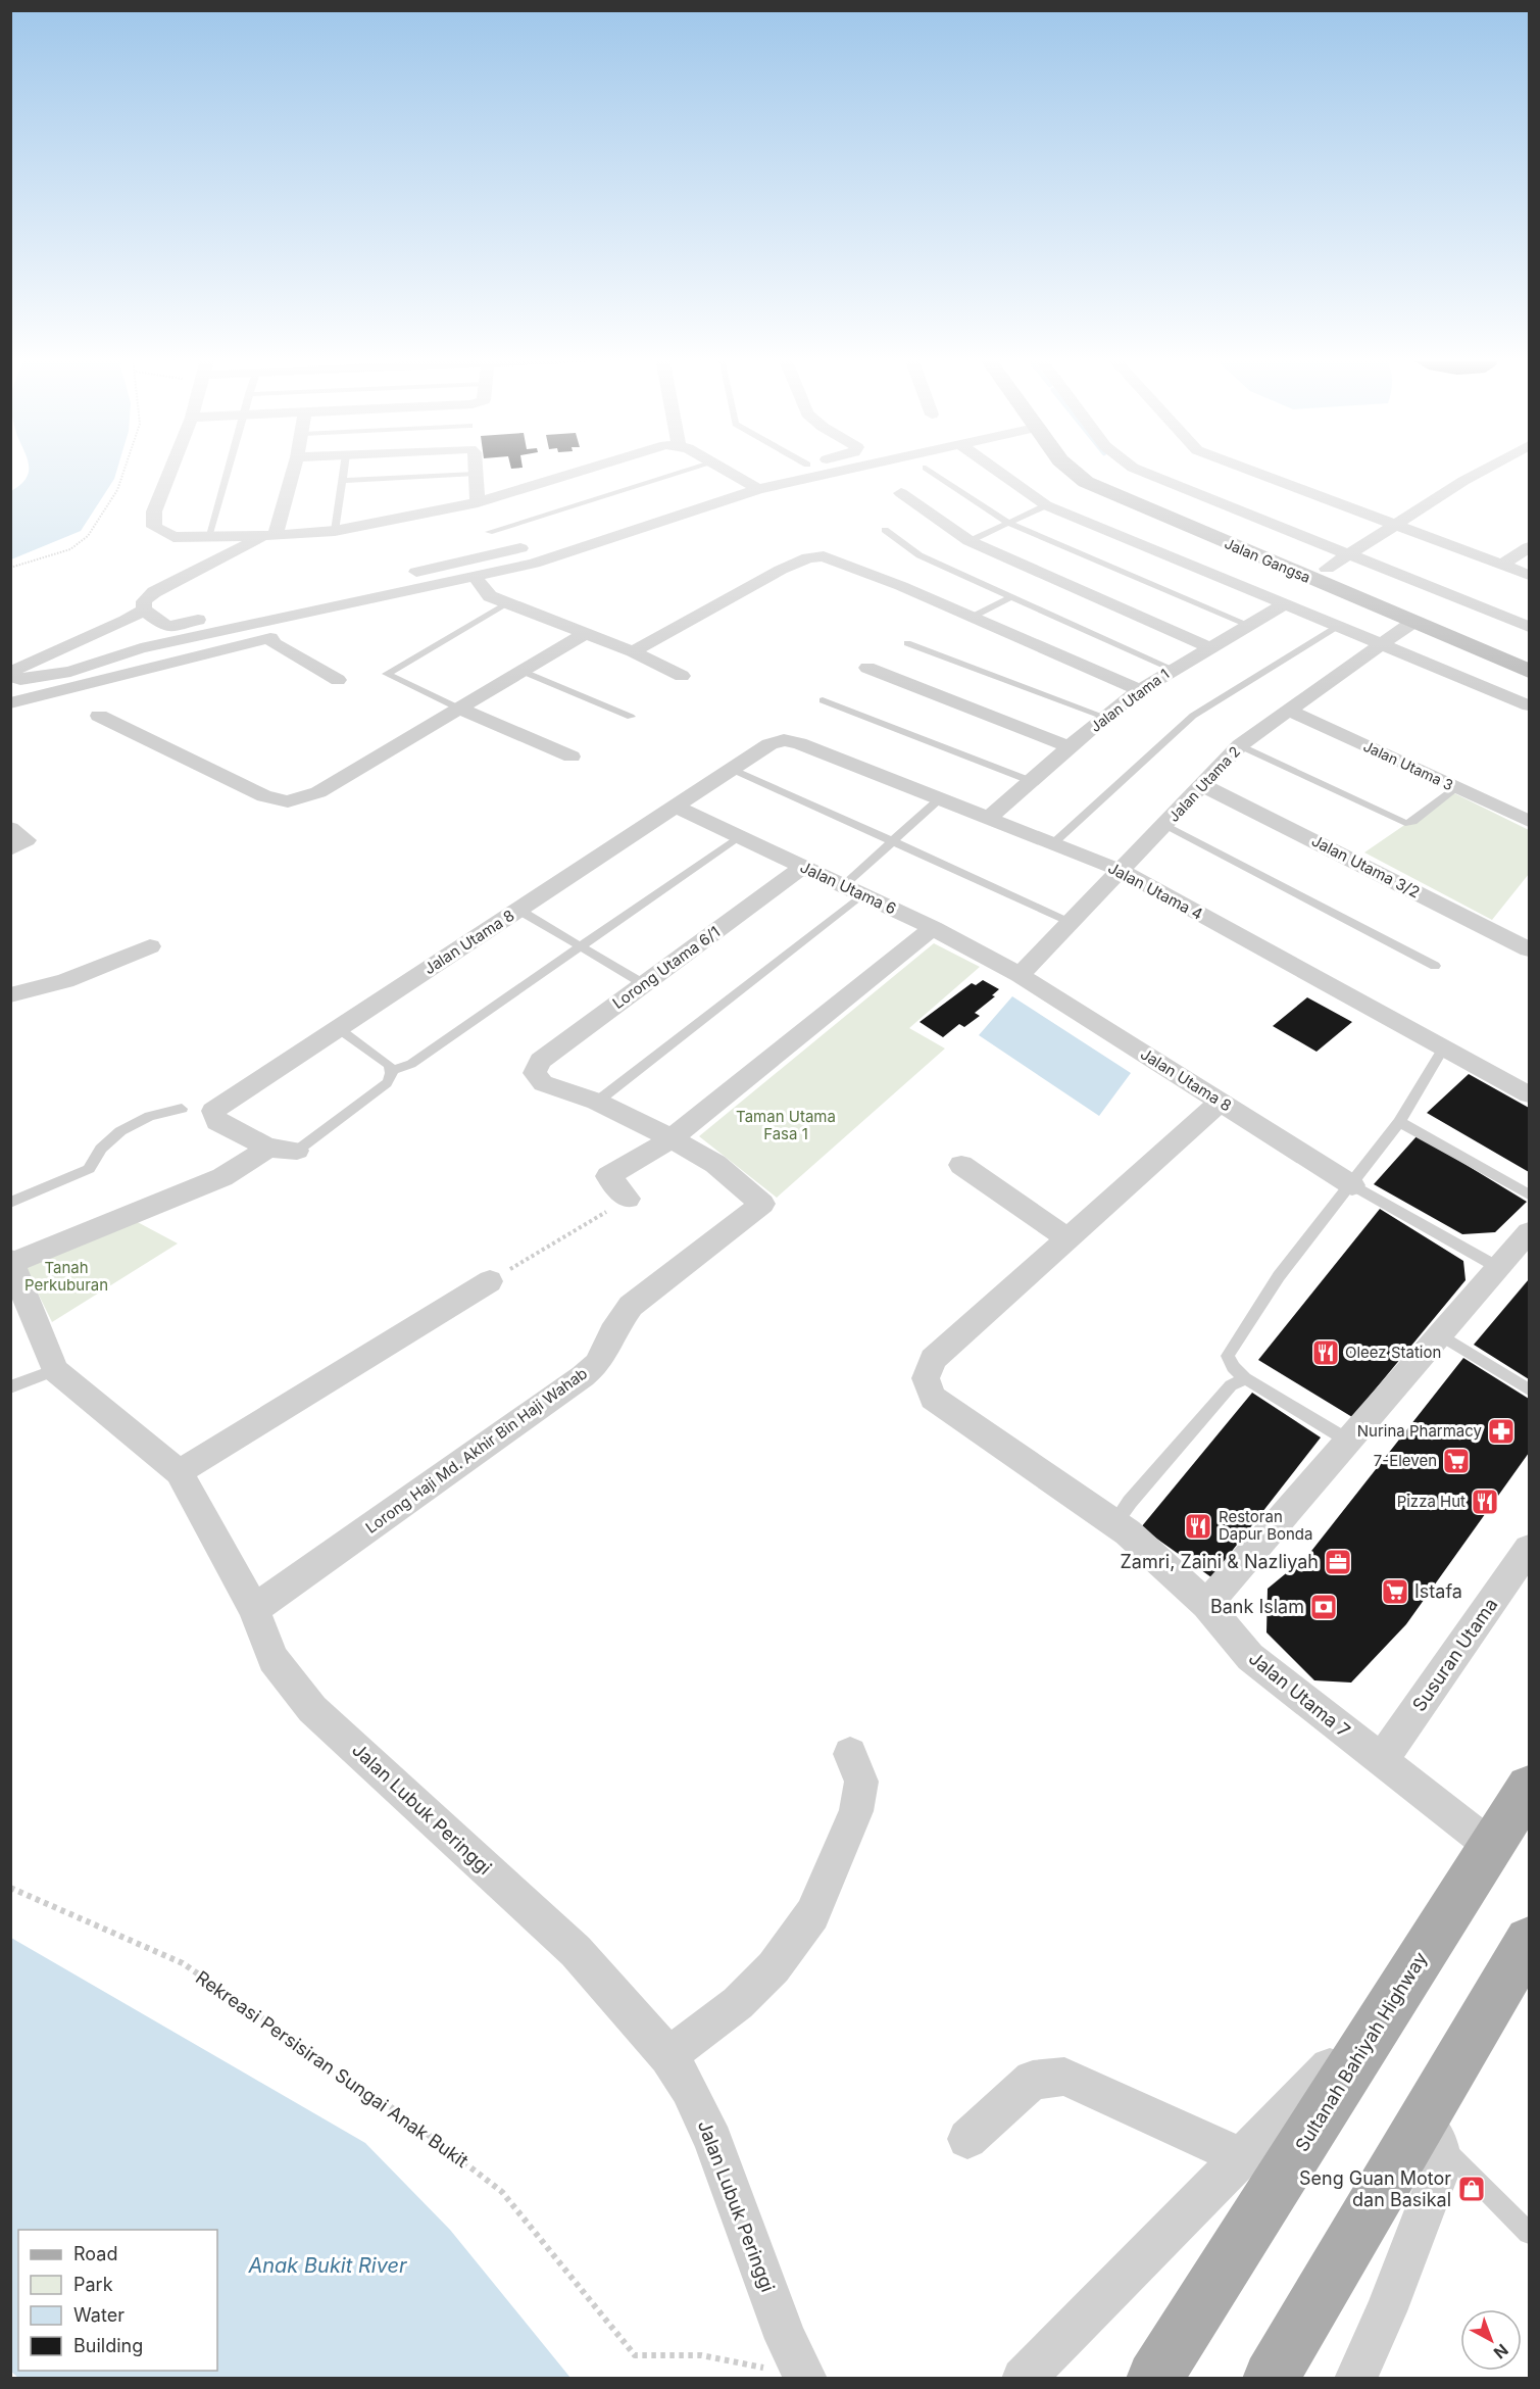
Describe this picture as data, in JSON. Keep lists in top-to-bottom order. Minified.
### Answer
{"streets":{"main road":["Jalan Gangsa","Sultanah Bahiyah Highway"],"street":["Jalan Utama 1","Jalan Utama 3","Jalan Utama 2","Jalan Utama 3/2","Jalan Utama 6","Jalan Utama 4","Jalan Utama 8","Lorong Utama 6/1","Lorong Haji Md. Akhir Bin Haji Wahab","Susuran Utama","Jalan Utama 7","Jalan Lubuk Peringgi"],"path":["Rekreasi Persisiran Sungai Anak Bukit"]},"crossings":[["Jalan Gangsa","Jalan Utama 2"],["Jalan Utama 1","Jalan Utama 4"],["Jalan Utama 3","Jalan Utama 2"],["Jalan Utama 2","Jalan Utama 3/2"],["Jalan Utama 2","Jalan Utama 6"],["Jalan Utama 2","Jalan Utama 4"],["Jalan Utama 2","Jalan Utama 8"],["Jalan Utama 6","Jalan Utama 8"],["Jalan Utama 6","Lorong Utama 6/1"],["Jalan Utama 4","Jalan Utama 8"],["Jalan Utama 8","Jalan Utama 7"],["Lorong Haji Md. Akhir Bin Haji Wahab","Jalan Lubuk Peringgi"],["Susuran Utama","Jalan Utama 7"],["Jalan Utama 7","Sultanah Bahiyah Highway"],["Jalan Lubuk Peringgi","Rekreasi Persisiran Sungai Anak Bukit"]],"water":["Anak Bukit River"],"parks":["Taman Utama Fasa 1","Tanah Perkuburan"],"places":{"restaurant":["Oleez Station","Pizza Hut","Restoran Dapur Bonda"],"pharmacy":["Nurina Pharmacy"],"supermarket":["7-Eleven","Istafa"],"office":["Zamri, Zaini & Nazliyah"],"bank":["Bank Islam"],"shop":["Seng Guan Motor dan Basikal"]},"legend":["Road","Park","Water","Building"],"north":"bottom right"}
